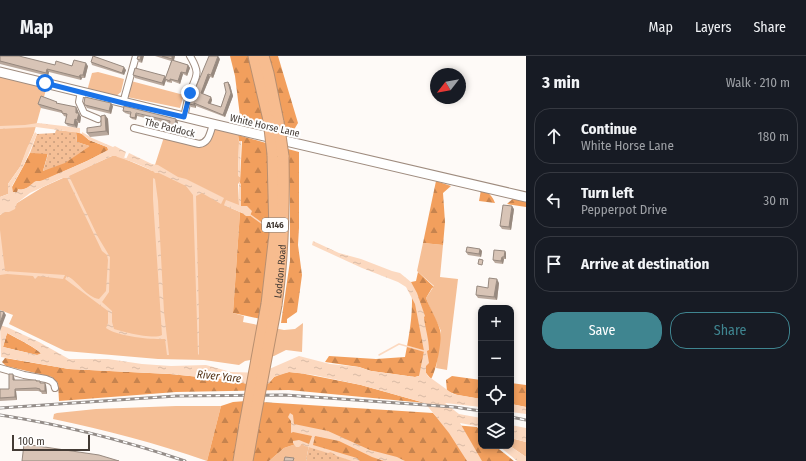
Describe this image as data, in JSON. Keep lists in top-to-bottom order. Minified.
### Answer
{"streets":{"highway":["A146","Loddon Road"],"street":["White Horse Lane","The Paddock"]},"crossings":[["White Horse Lane","The Paddock"]],"water":["River Yare"],"scale_bar":"100 m","north":"bottom left","page":{"header":"Map","nav":["Map","Layers","Share"],"heading":["3 min","Walk · 210 m"],"list":[["Continue","White Horse Lane","180 m"],["Turn left","Pepperpot Drive","30 m"],"Arrive at destination"],"buttons":["Save","Share"],"map_buttons":["+","−"],"scale":"100 m"}}
